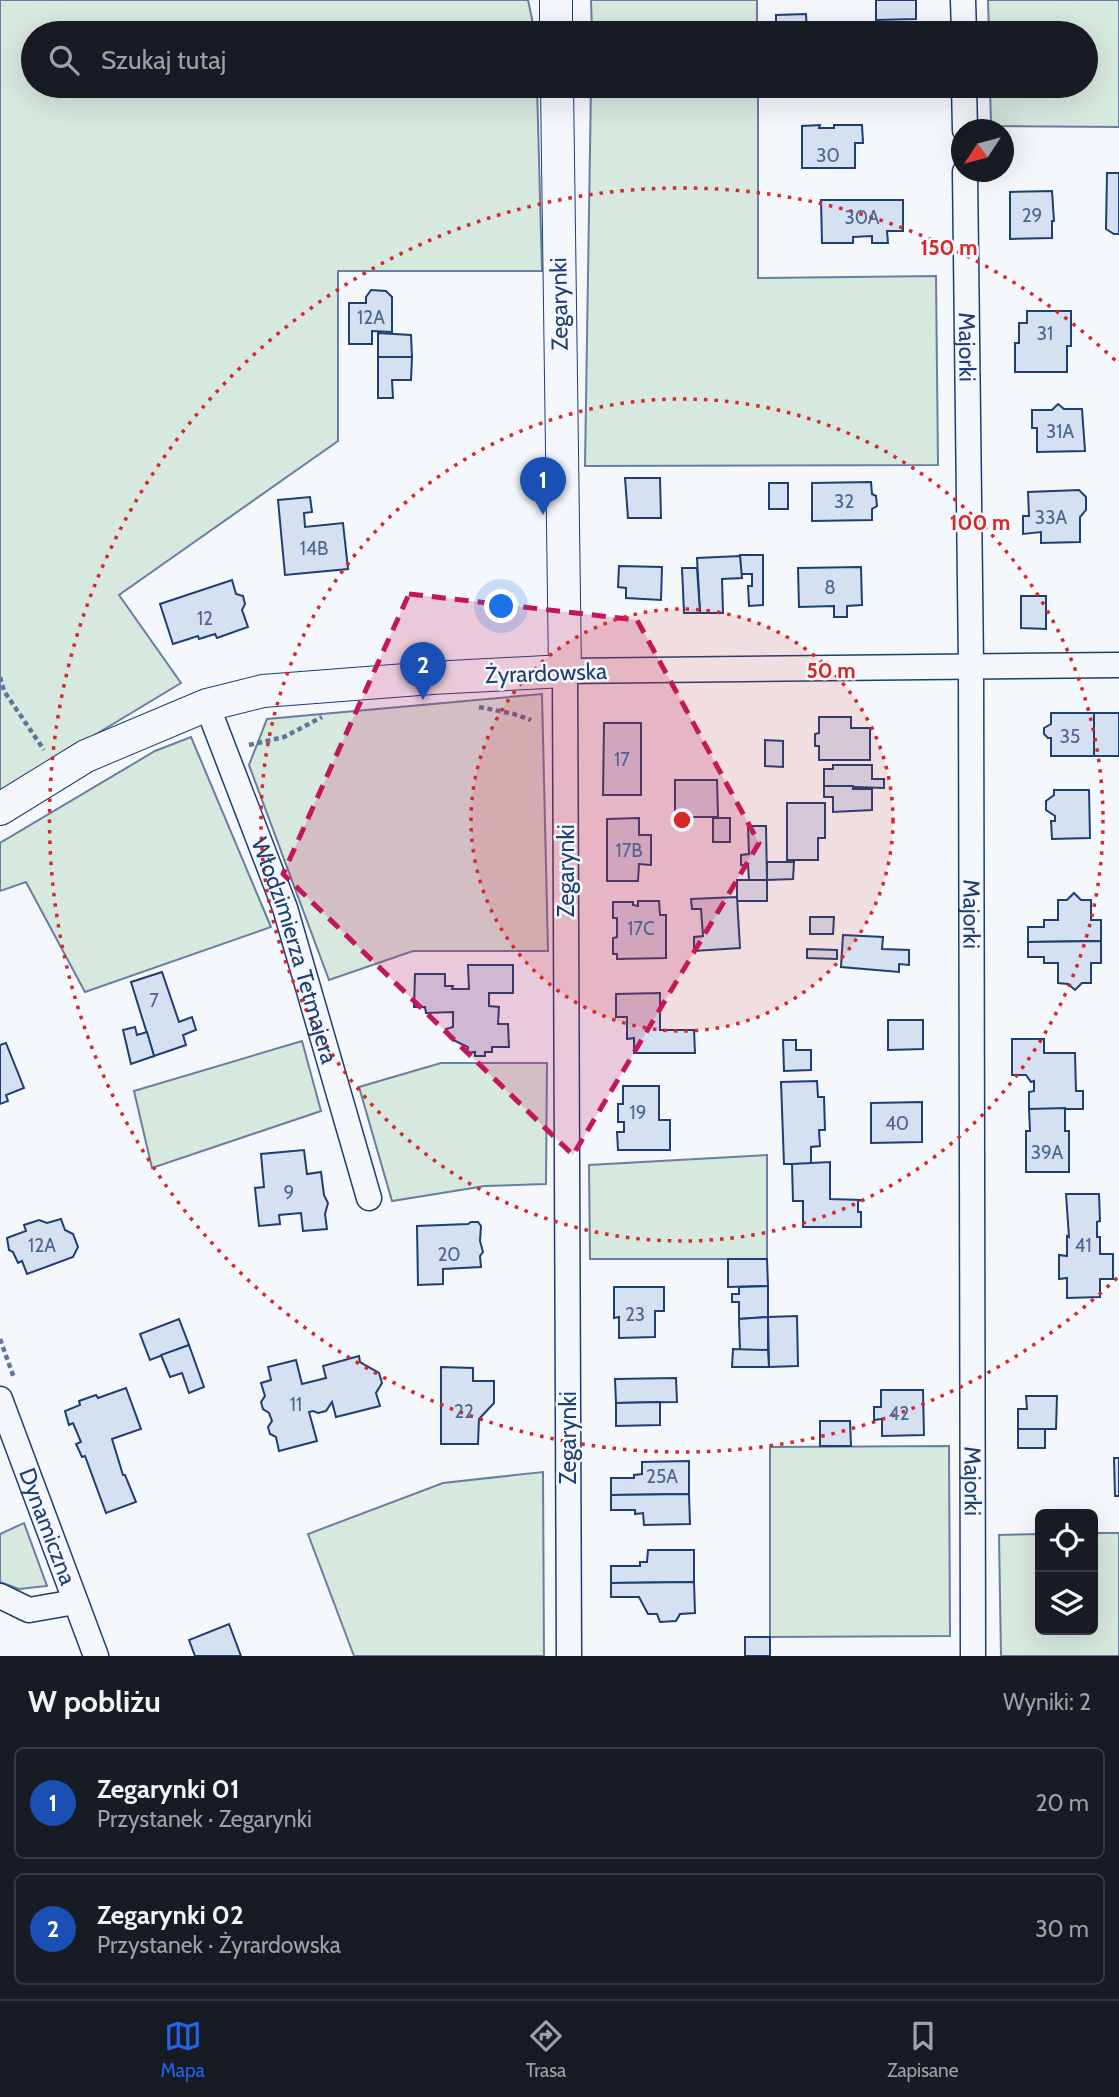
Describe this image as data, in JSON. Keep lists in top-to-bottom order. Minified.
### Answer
{"streets":{"street":["Zegarynki","Majorki","Żyrardowska","Włodzimierza Tetmajera","Dynamiczna"]},"crossings":[["Zegarynki","Żyrardowska"],["Majorki","Żyrardowska"],["Żyrardowska","Włodzimierza Tetmajera"]],"house_numbers":["30","29","30A","12A","31","31A","32","33A","14B","8","12","35","17","17B","17C","7","19","40","39A","9","12A","41","20","23","11","22","42","25A"],"north":"bottom left","page":{"search":"Szukaj tutaj","pins":["1","2"],"heading":["W pobliżu","Wyniki: 2"],"list":[{"mark":"1","name":"Zegarynki 01","note":"Przystanek · Zegarynki","value":"20 m"},{"mark":"2","name":"Zegarynki 02","note":"Przystanek · Żyrardowska","value":"30 m"}],"nav":["Mapa","Trasa","Zapisane"]},"rings":["150 m","100 m","50 m"]}
